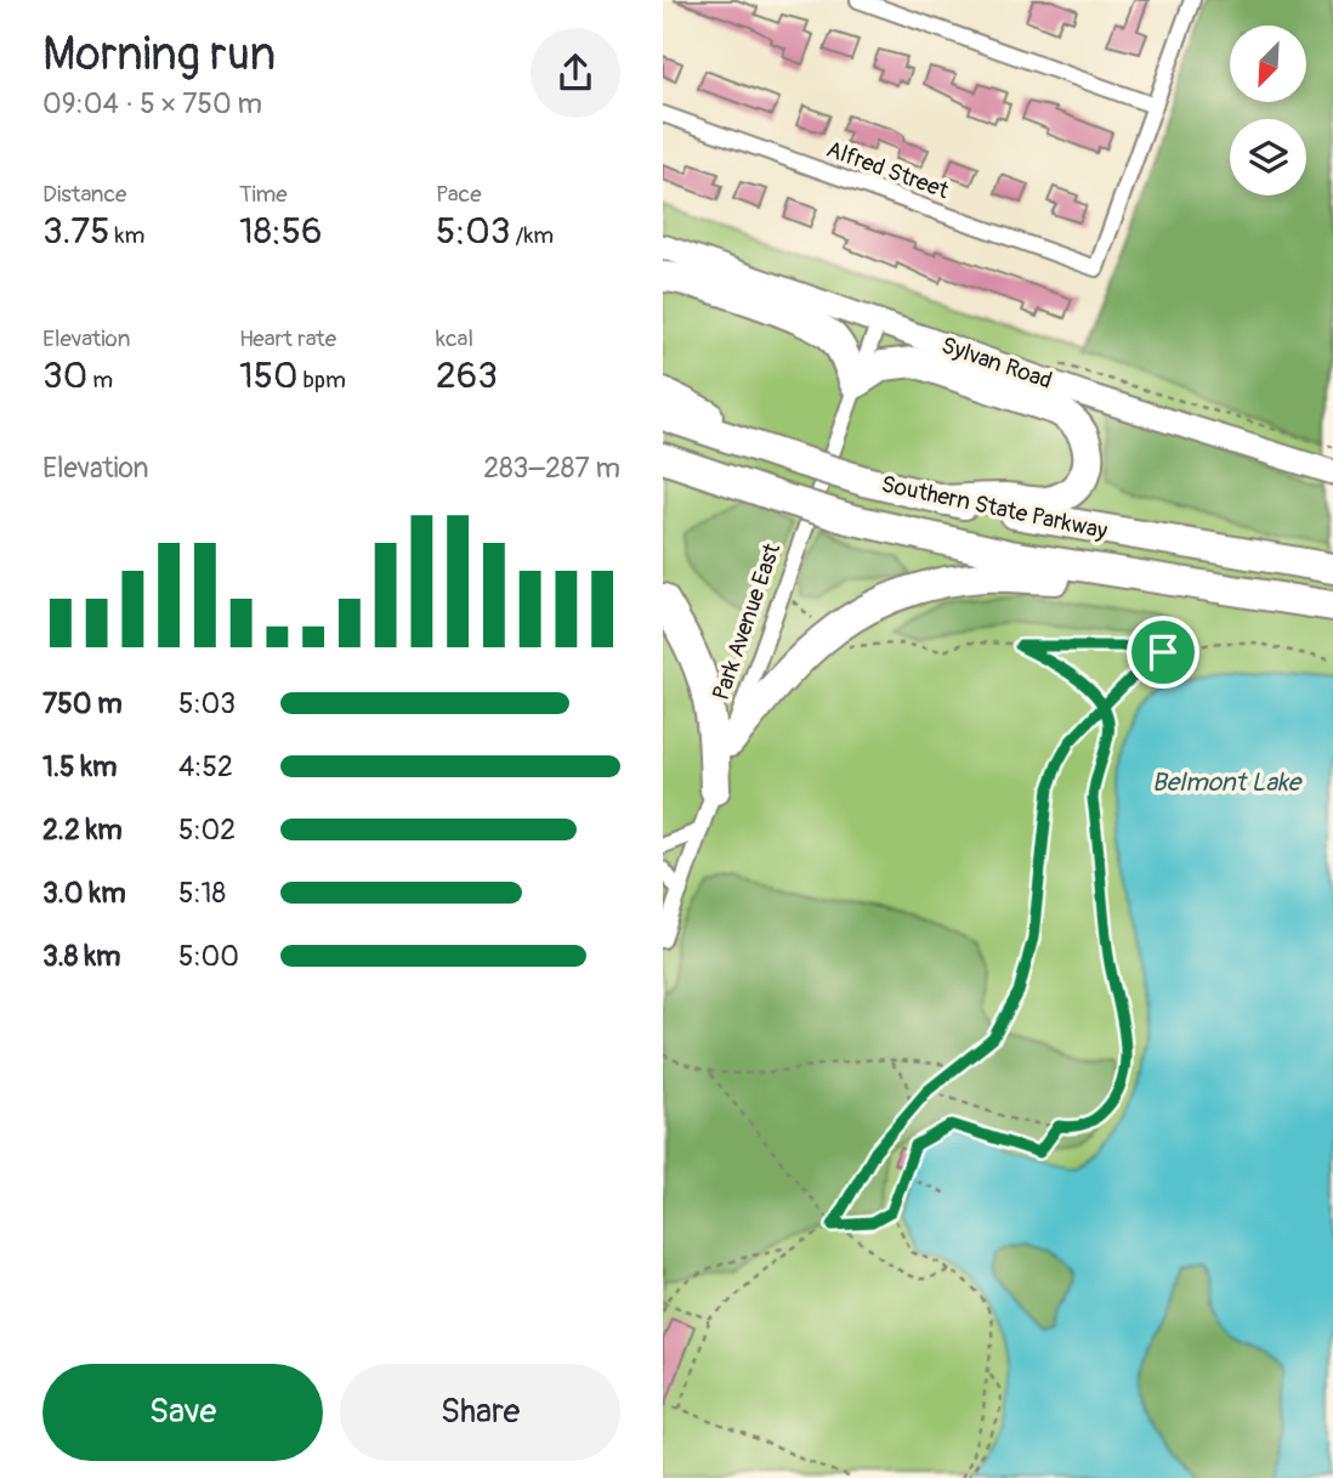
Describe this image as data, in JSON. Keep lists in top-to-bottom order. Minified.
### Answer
{"streets":{"highway":["Southern State Parkway"],"street":["Alfred Street","Sylvan Road","Park Avenue East"]},"crossings":[["Sylvan Road","Park Avenue East"]],"water":["Belmont Lake"],"north":"bottom left","page":{"heading":["Morning run","09:04 · 5 × 750 m"],"stats":[["Distance","3.75 km"],["Time","18:56"],["Pace","5:03 /km"],["Elevation","30 m"],["Heart rate","150 bpm"],["kcal","263"]],"chart":["Elevation","283–287 m"],"list":[{"name":"750 m","note":"5:03"},{"name":"1.5 km","note":"4:52"},{"name":"2.2 km","note":"5:02"},{"name":"3.0 km","note":"5:18"},{"name":"3.8 km","note":"5:00"}],"buttons":["Save","Share"]}}
